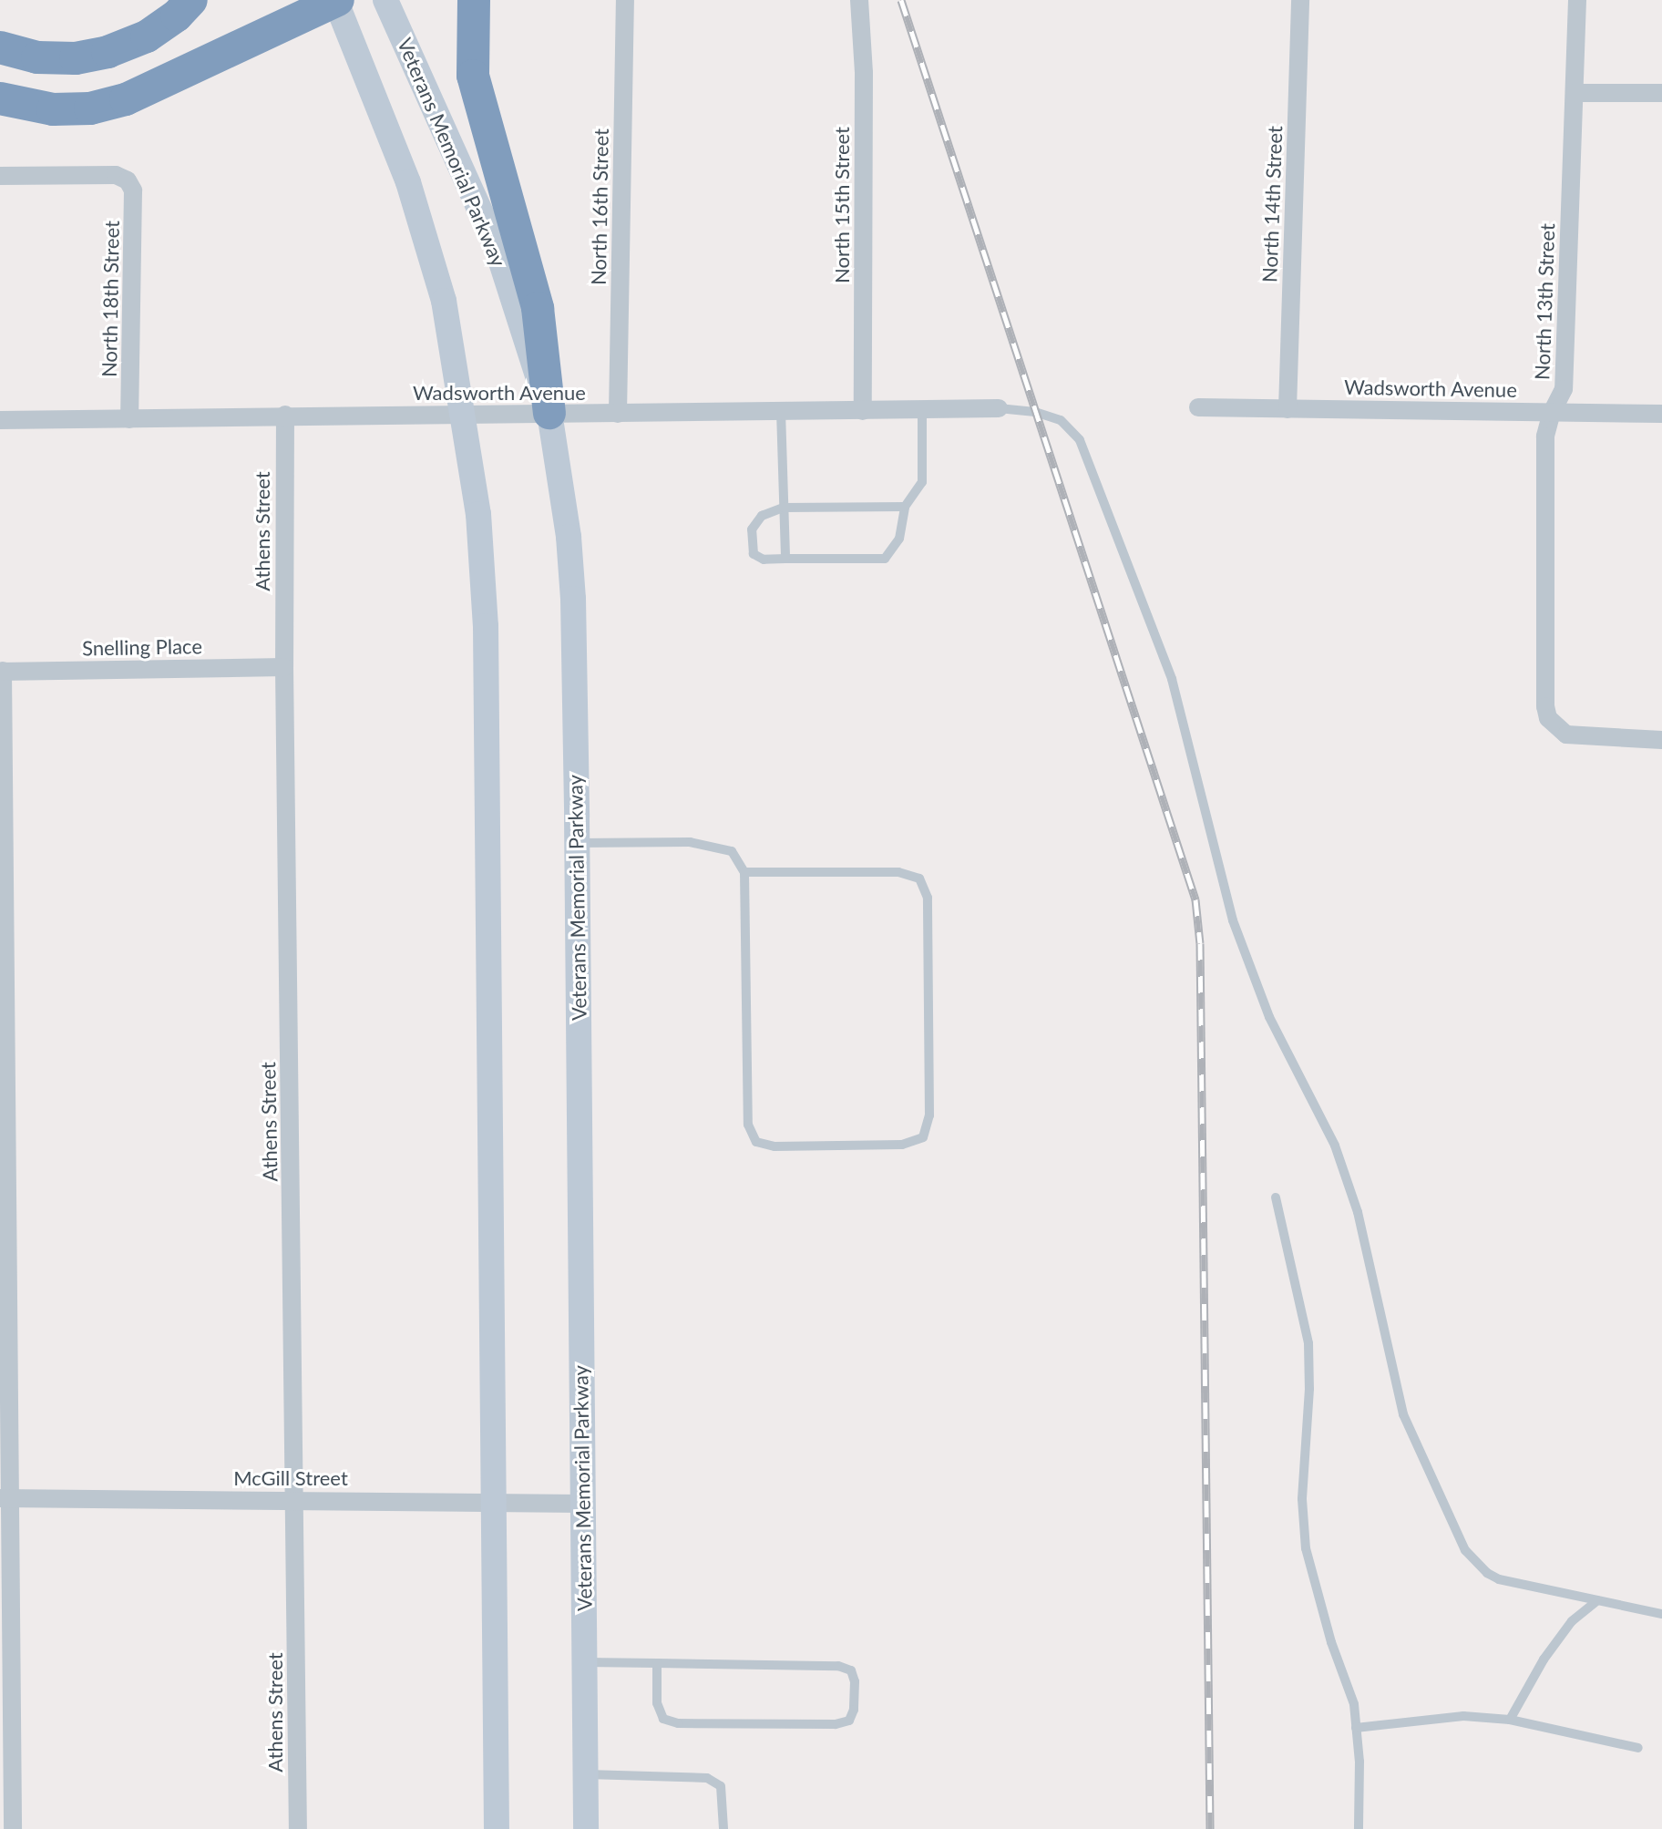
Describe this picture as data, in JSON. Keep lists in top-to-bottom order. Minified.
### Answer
{"streets":{"street":["Veterans Memorial Parkway","North 14th Street","North 15th Street","North 16th Street","North 18th Street","North 13th Street","Wadsworth Avenue","Athens Street","Snelling Place","McGill Street"]},"crossings":[["Veterans Memorial Parkway","Wadsworth Avenue"],["Veterans Memorial Parkway","McGill Street"],["North 14th Street","Wadsworth Avenue"],["North 15th Street","Wadsworth Avenue"],["North 16th Street","Wadsworth Avenue"],["North 18th Street","Wadsworth Avenue"],["North 13th Street","Wadsworth Avenue"],["Wadsworth Avenue","Athens Street"],["Athens Street","Snelling Place"],["Athens Street","McGill Street"]]}
